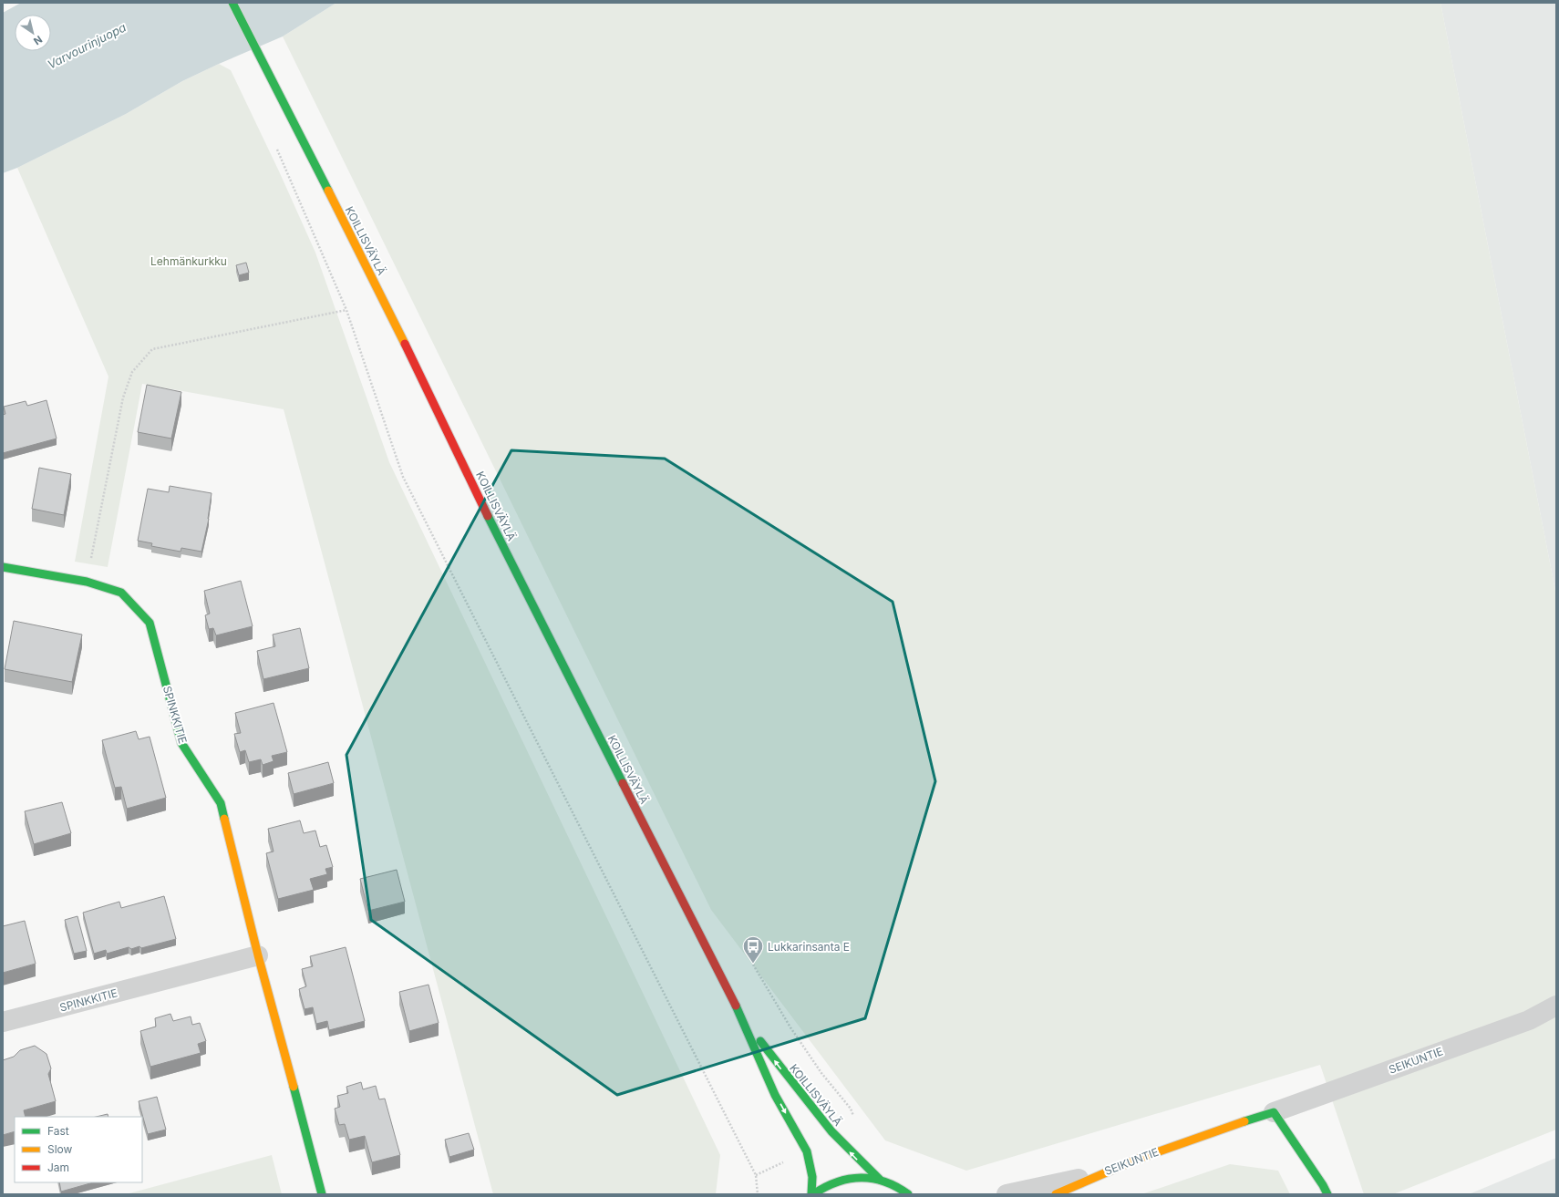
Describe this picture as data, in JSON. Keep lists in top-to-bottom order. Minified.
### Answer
{"streets":{"main road":["KOILLISVÄYLÄ","SPINKKITIE","SEIKUNTIE"]},"water":["Varvourinjuopa"],"parks":["Lehmänkurkku"],"places":{"bus stop":["Lukkarinsanta E"]},"legend":["Fast","Slow","Jam"],"north":"bottom right"}
